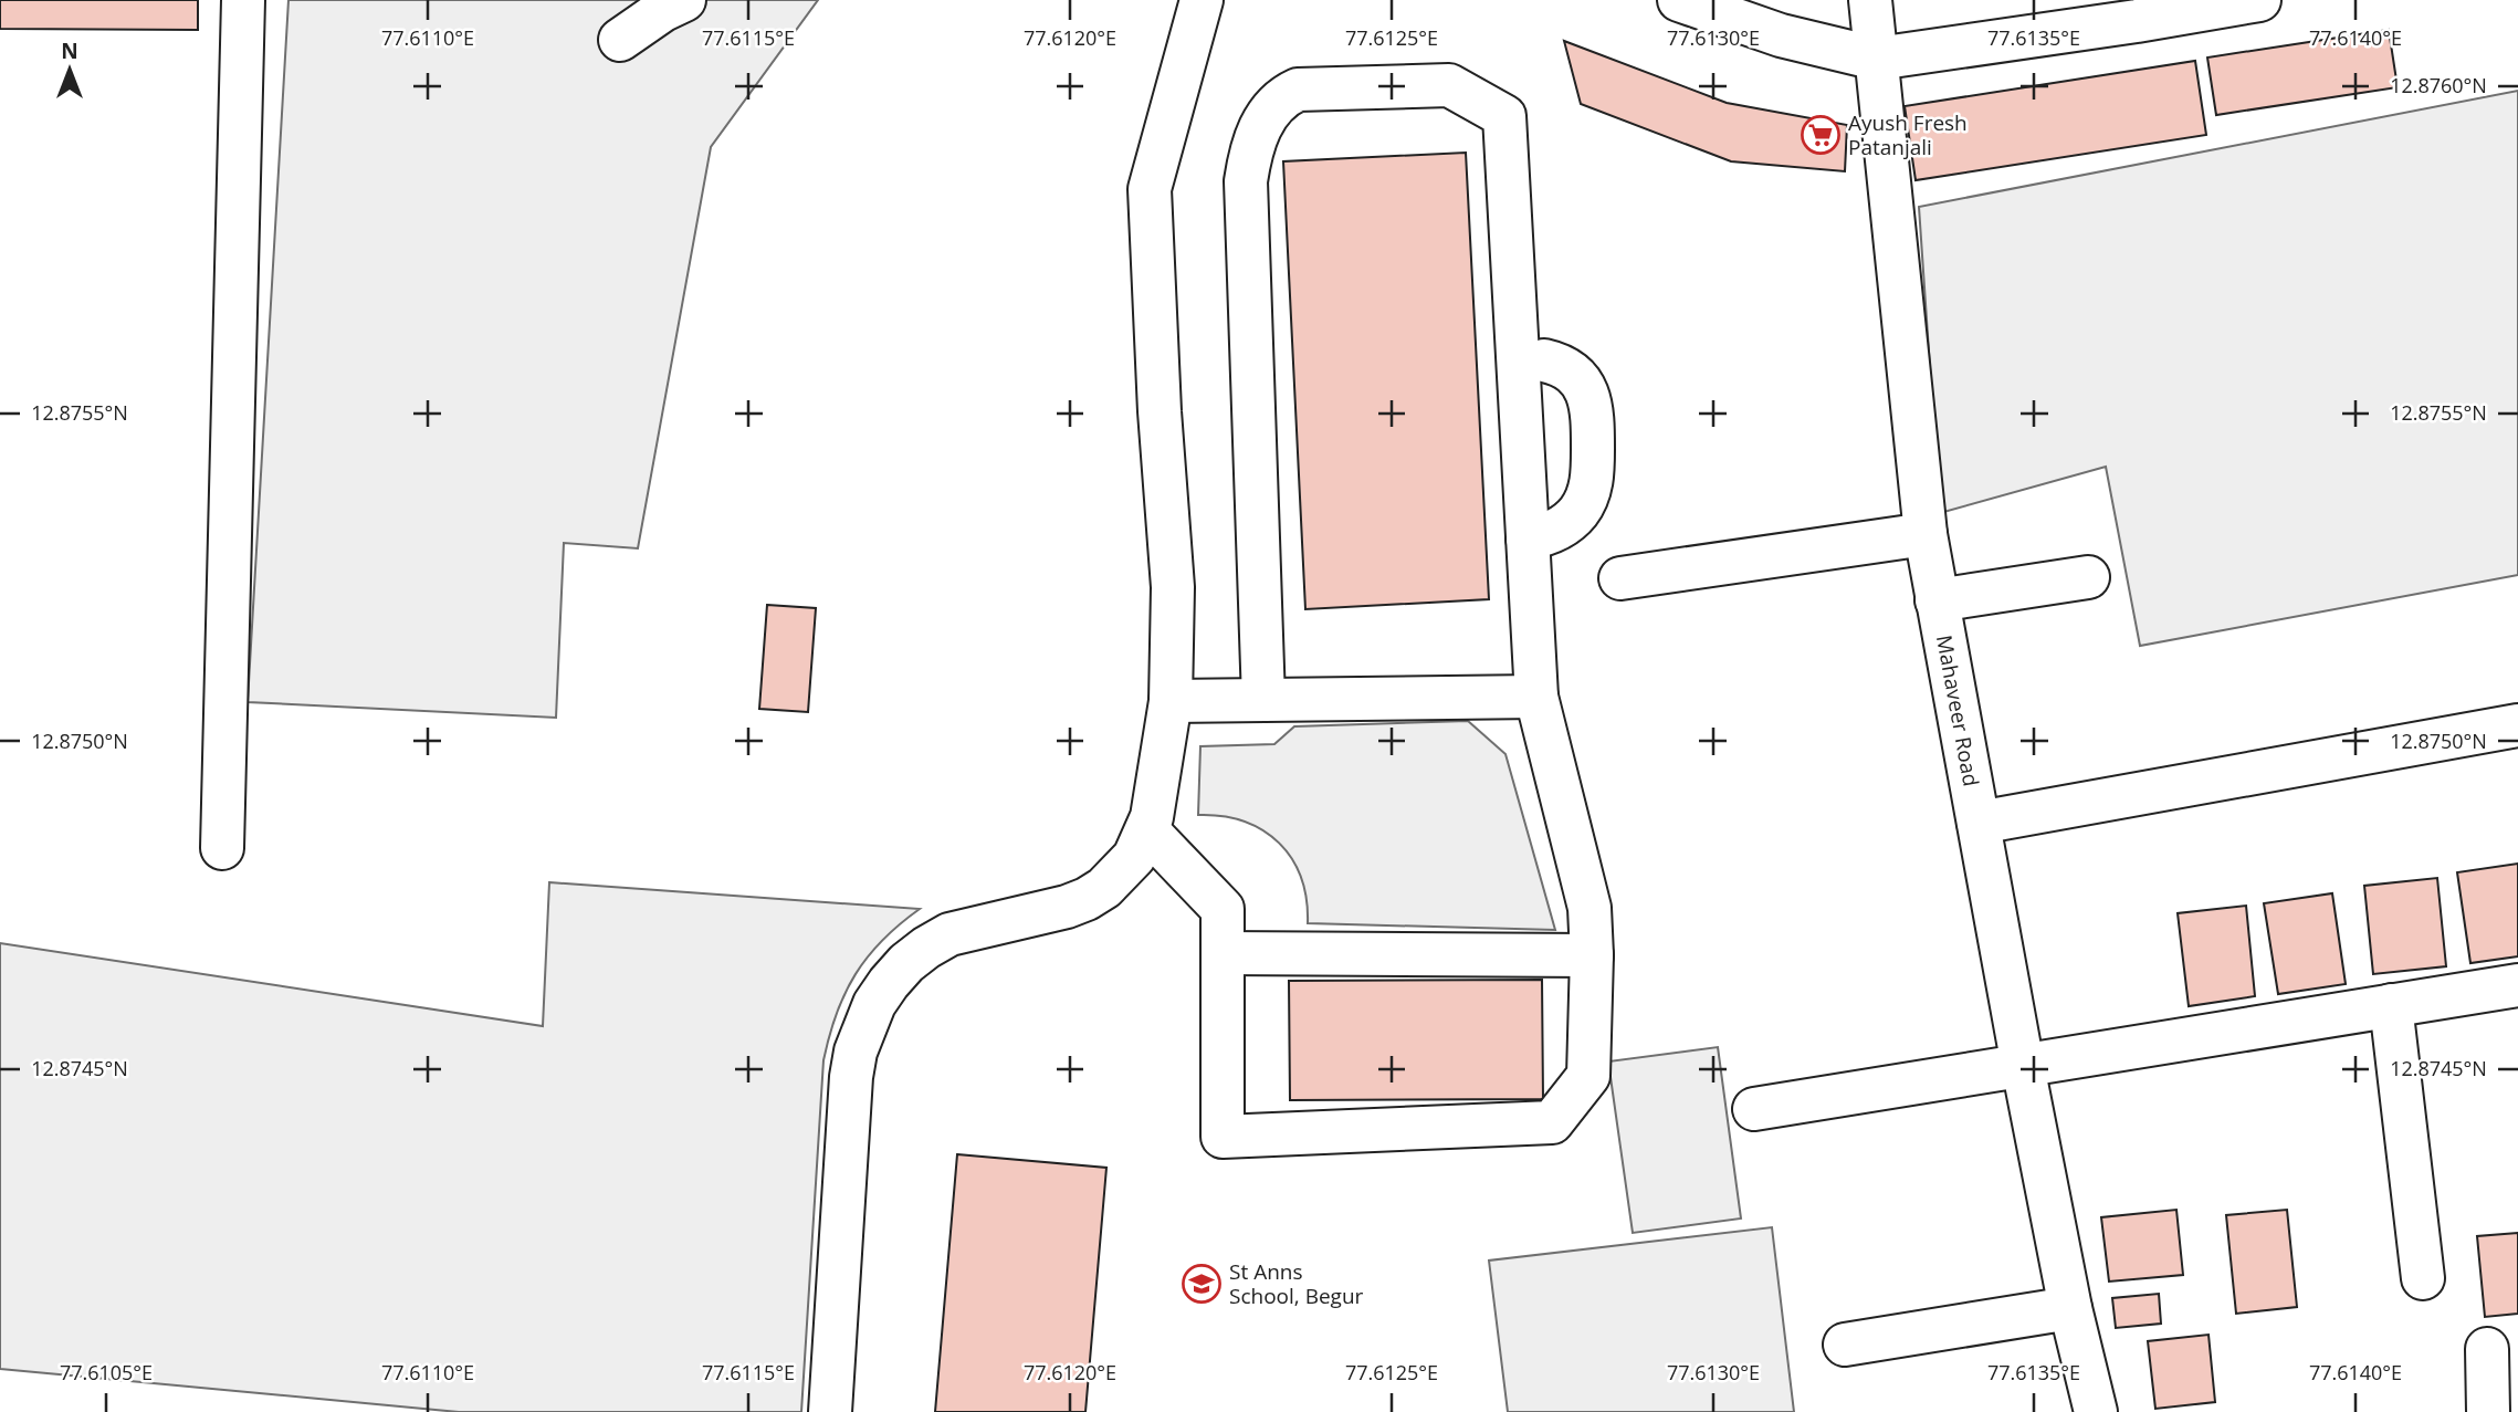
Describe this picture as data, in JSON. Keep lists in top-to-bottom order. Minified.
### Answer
{"streets":{"street":["Mahaveer Road"]},"places":{"supermarket":["Ayush Fresh Patanjali"],"school or university":["St Anns School, Begur"]},"north":"top","coordinates":["77.6110°E","77.6115°E","77.6120°E","77.6125°E","77.6130°E","77.6135°E","77.6140°E","12.8760°N","12.8755°N","12.8750°N","12.8745°N","77.6105°E"]}
